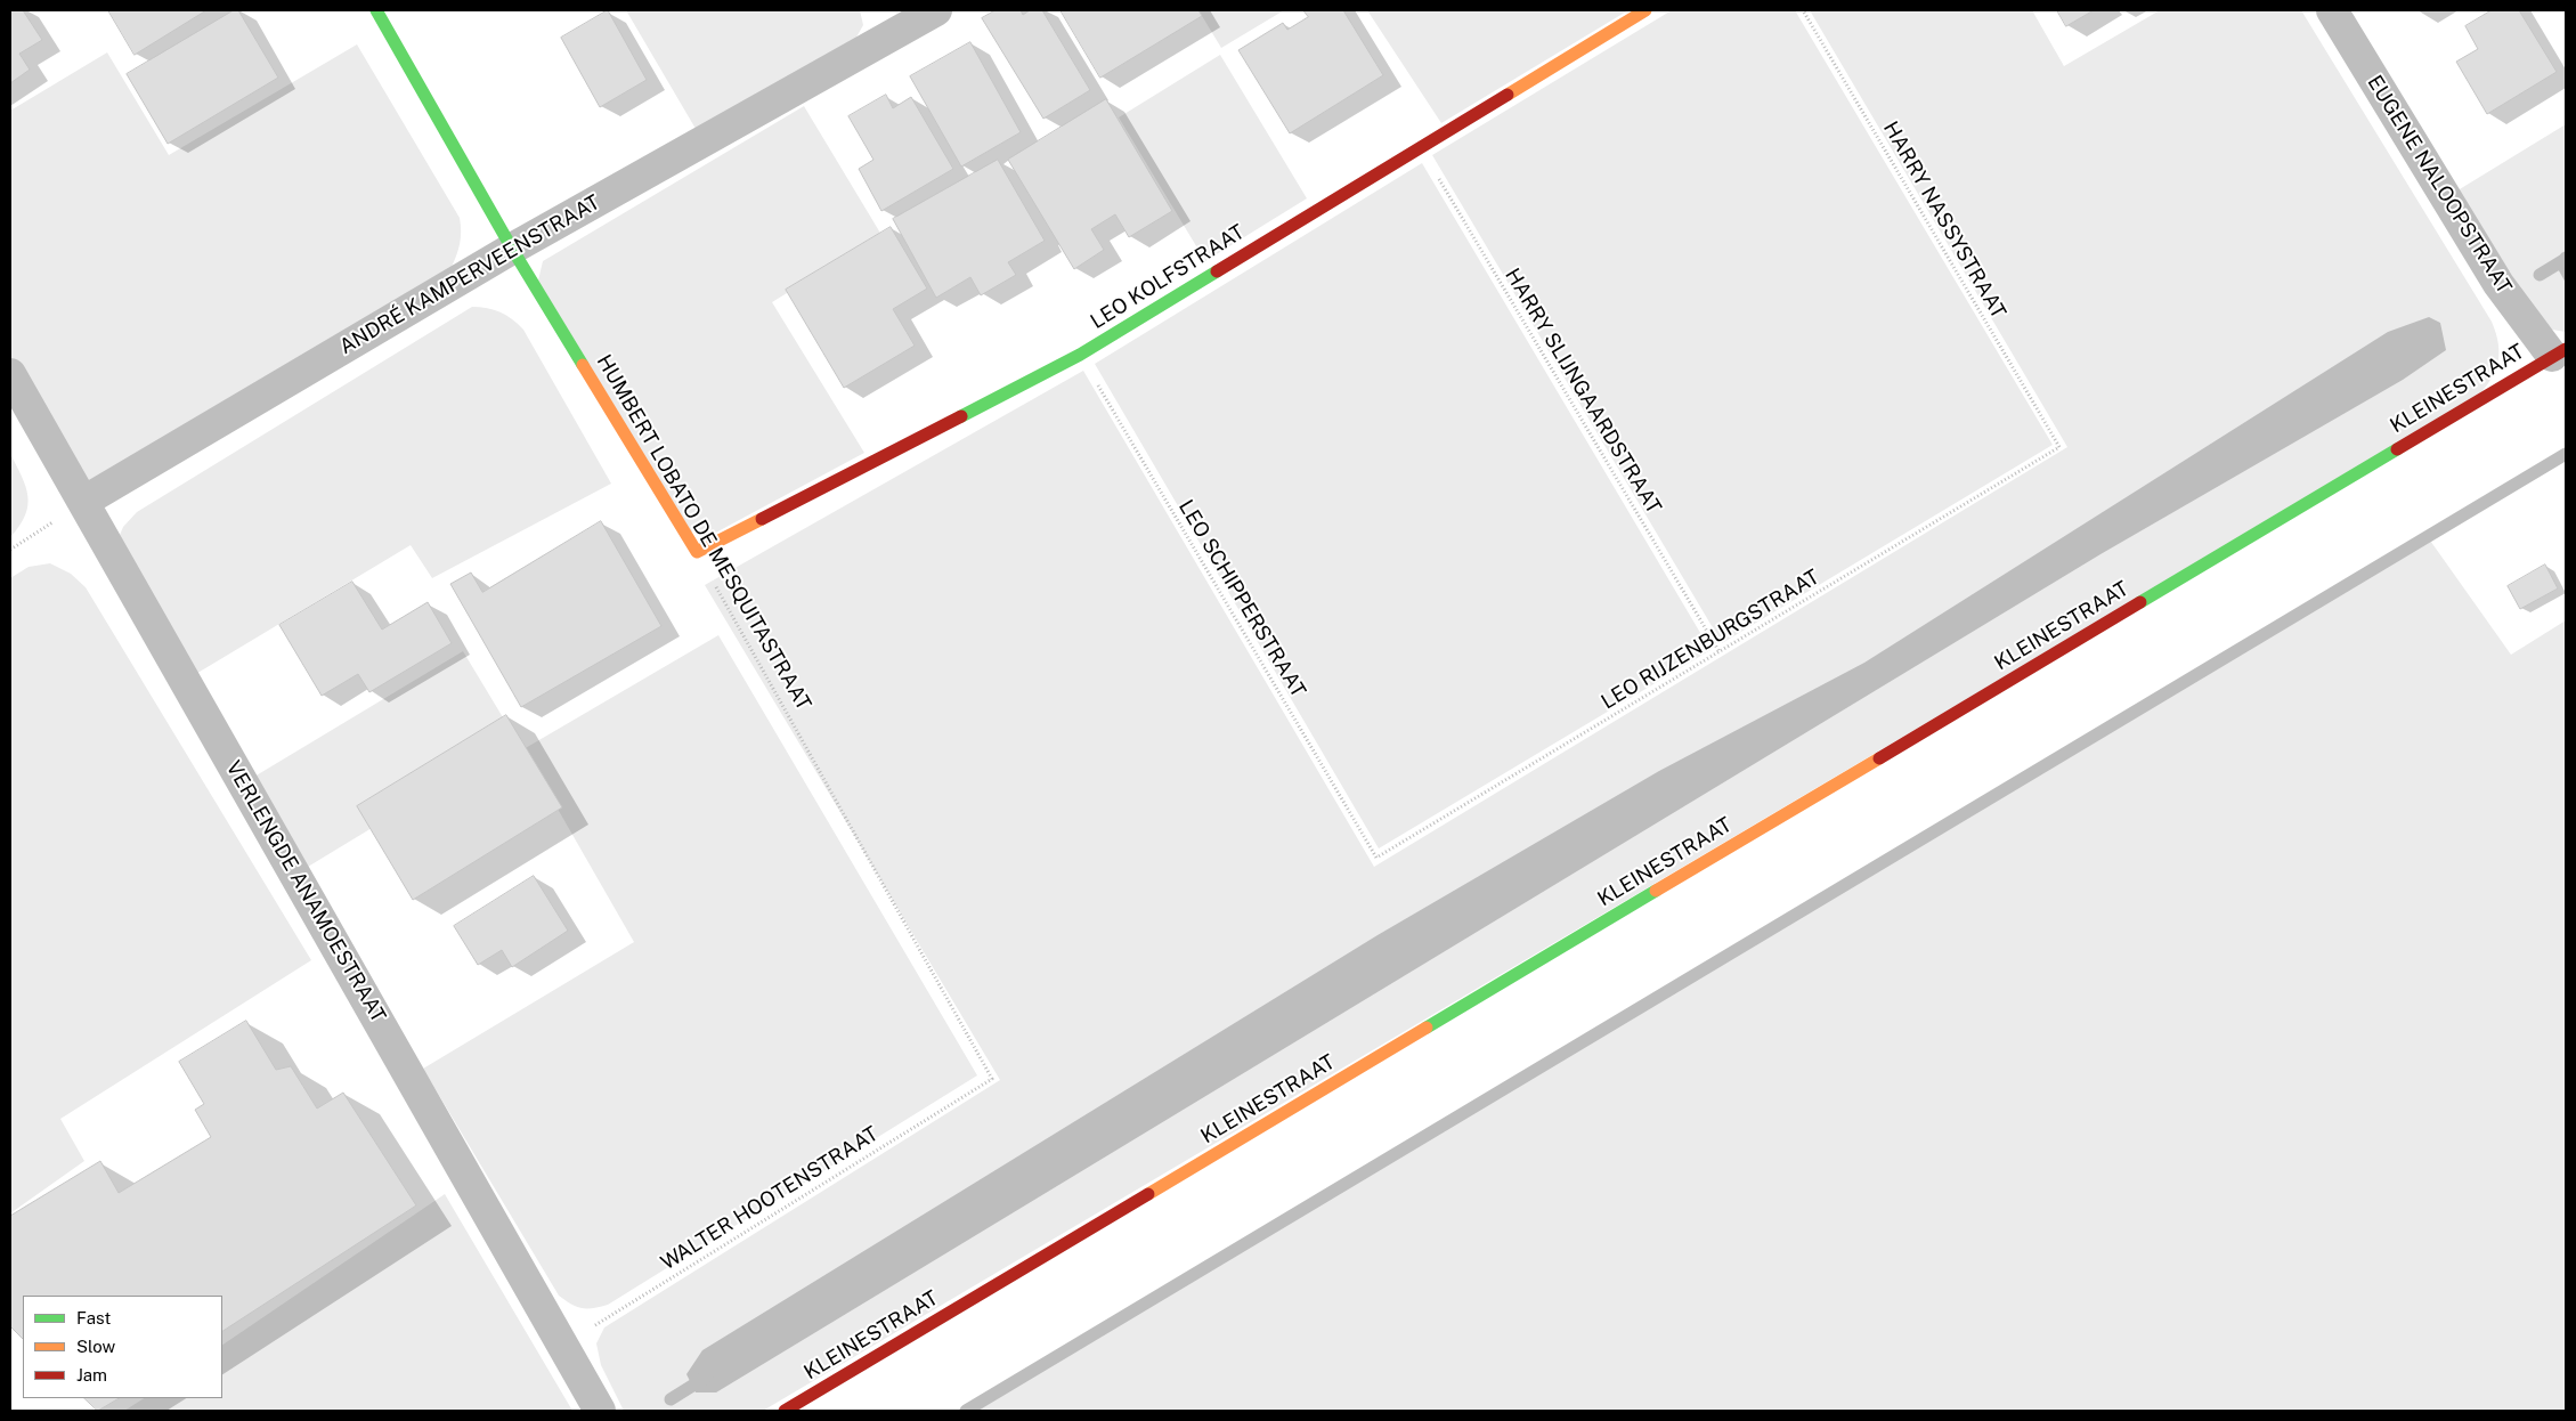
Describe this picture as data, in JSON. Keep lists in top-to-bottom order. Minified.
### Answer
{"streets":{"street":["EUGENE NALOOPSTRAAT","ANDRÉ KAMPERVEENSTRAAT","LEO KOLFSTRAAT","KLEINESTRAAT","HUMBERT LOBATO DE MESQUITASTRAAT","VERLENGDE ANAMOESTRAAT"],"path":["HARRY NASSYSTRAAT","HARRY SLIJNGAARDSTRAAT","LEO SCHIPPERSTRAAT","LEO RIJZENBURGSTRAAT","WALTER HOOTENSTRAAT"]},"crossings":[["EUGENE NALOOPSTRAAT","KLEINESTRAAT"],["HARRY NASSYSTRAAT","LEO RIJZENBURGSTRAAT"],["ANDRÉ KAMPERVEENSTRAAT","HUMBERT LOBATO DE MESQUITASTRAAT"],["ANDRÉ KAMPERVEENSTRAAT","VERLENGDE ANAMOESTRAAT"],["LEO KOLFSTRAAT","HARRY SLIJNGAARDSTRAAT"],["LEO KOLFSTRAAT","HUMBERT LOBATO DE MESQUITASTRAAT"],["LEO KOLFSTRAAT","LEO SCHIPPERSTRAAT"],["HARRY SLIJNGAARDSTRAAT","LEO RIJZENBURGSTRAAT"],["HUMBERT LOBATO DE MESQUITASTRAAT","WALTER HOOTENSTRAAT"],["LEO SCHIPPERSTRAAT","LEO RIJZENBURGSTRAAT"],["VERLENGDE ANAMOESTRAAT","WALTER HOOTENSTRAAT"]],"legend":["Fast","Slow","Jam"]}
